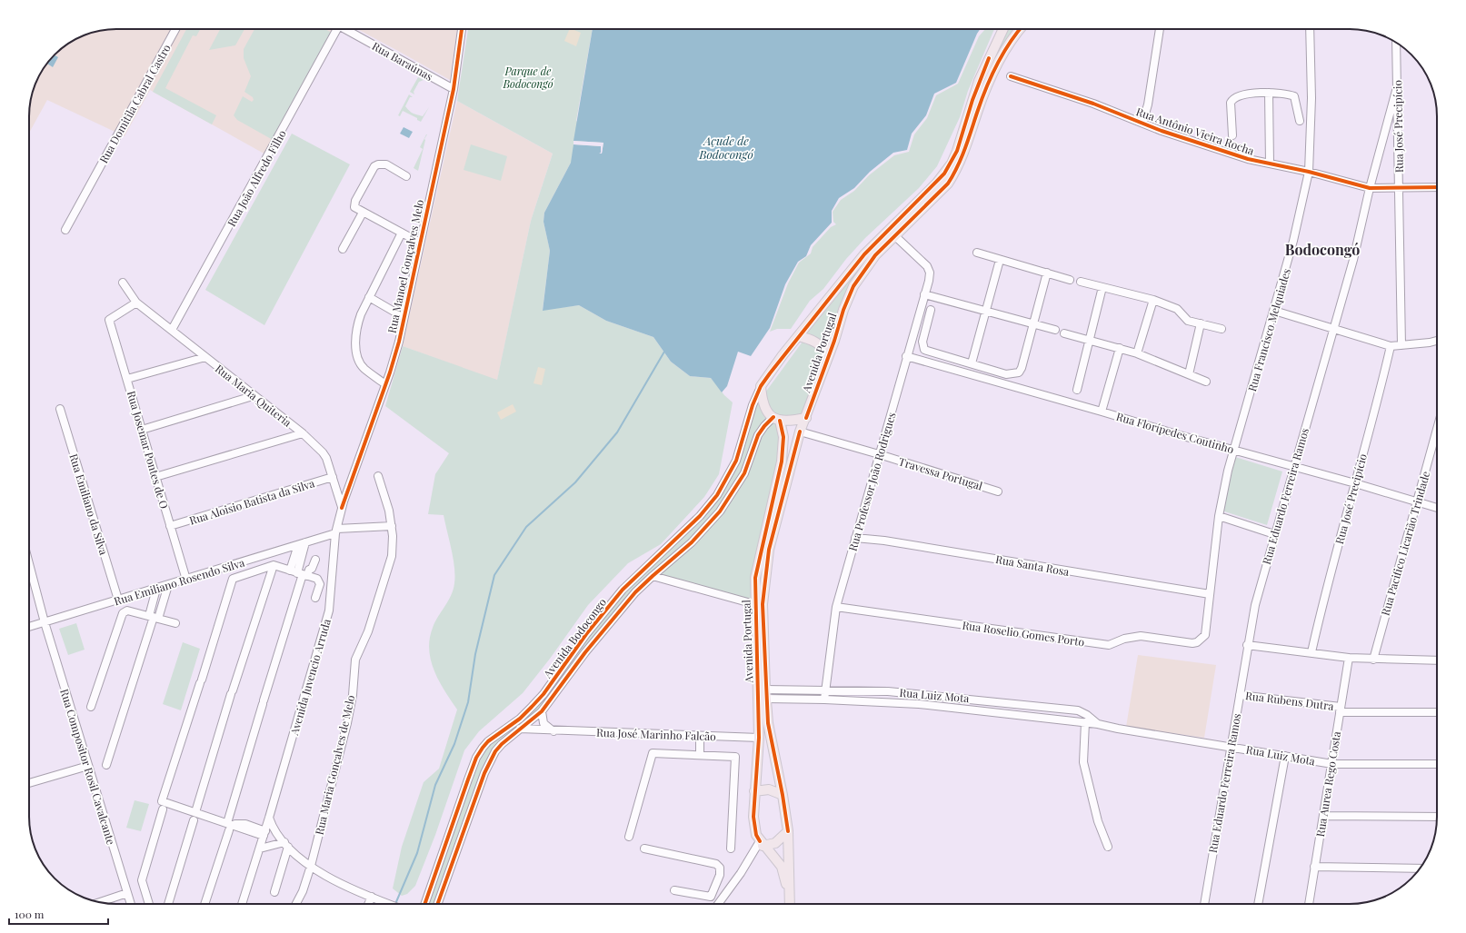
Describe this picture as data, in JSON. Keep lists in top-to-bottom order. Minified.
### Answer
{"streets":{"main road":["Avenida Portugal"],"street":["Rua Baraúnas","Rua Domitila Cabral Castro","Rua José Precipício","Rua Antônio Vieira Rocha","Rua João Alfredo Filho","Rua Manoel Gonçalves Melo","Rua Francisco Melquiades","Rua Maria Quiteria","Rua Florípedes Coutinho","Rua Josemar Pontes de O","Travessa Portugal","Rua Professor João Rodrigues","Rua Eduardo Ferreira Ramos","Rua Aloisio Batista da Silva","Rua Emiliano da Silva","Rua Pacifico Licarião Trindade","Rua Santa Rosa","Rua Emiliano Rosendo Silva","Rua Roselio Gomes Porto","Avenida Bodocongo","Avenida Juvencio Arruda","Rua Luiz Mota","Rua Rubens Dutra","Rua José Marinho Falcão","Rua Maria Gonçalves de Melo","Rua Compositor Rosil Cavalcante","Rua Aurea Rego Costa"]},"crossings":[["Rua Baraúnas","Rua Manoel Gonçalves Melo"],["Rua José Precipício","Rua Antônio Vieira Rocha"],["Rua José Precipício","Rua Florípedes Coutinho"],["Rua José Precipício","Rua Eduardo Ferreira Ramos"],["Rua Antônio Vieira Rocha","Rua Francisco Melquiades"],["Rua Antônio Vieira Rocha","Rua Eduardo Ferreira Ramos"],["Rua João Alfredo Filho","Rua Maria Quiteria"],["Rua Manoel Gonçalves Melo","Rua Maria Quiteria"],["Rua Manoel Gonçalves Melo","Rua Emiliano Rosendo Silva"],["Rua Manoel Gonçalves Melo","Avenida Juvencio Arruda"],["Rua Francisco Melquiades","Rua Florípedes Coutinho"],["Rua Francisco Melquiades","Rua Santa Rosa"],["Rua Francisco Melquiades","Rua Roselio Gomes Porto"],["Avenida Portugal","Travessa Portugal"],["Avenida Portugal","Rua Professor João Rodrigues"],["Avenida Portugal","Avenida Bodocongo"],["Avenida Portugal","Rua Luiz Mota"],["Avenida Portugal","Rua José Marinho Falcão"],["Rua Maria Quiteria","Rua Josemar Pontes de O"],["Rua Maria Quiteria","Rua Aloisio Batista da Silva"],["Rua Florípedes Coutinho","Rua Professor João Rodrigues"],["Rua Florípedes Coutinho","Rua Eduardo Ferreira Ramos"],["Rua Florípedes Coutinho","Rua Pacifico Licarião Trindade"],["Rua Josemar Pontes de O","Rua Aloisio Batista da Silva"],["Rua Josemar Pontes de O","Rua Emiliano Rosendo Silva"],["Travessa Portugal","Rua Professor João Rodrigues"],["Rua Professor João Rodrigues","Rua Santa Rosa"],["Rua Professor João Rodrigues","Rua Roselio Gomes Porto"],["Rua Professor João Rodrigues","Rua Luiz Mota"],["Rua Eduardo Ferreira Ramos","Rua Luiz Mota"],["Rua Eduardo Ferreira Ramos","Rua Rubens Dutra"],["Rua Emiliano da Silva","Rua Emiliano Rosendo Silva"],["Rua Emiliano Rosendo Silva","Avenida Juvencio Arruda"],["Rua Emiliano Rosendo Silva","Rua Maria Gonçalves de Melo"],["Rua Emiliano Rosendo Silva","Rua Compositor Rosil Cavalcante"],["Avenida Bodocongo","Rua José Marinho Falcão"],["Rua Luiz Mota","Rua Aurea Rego Costa"],["Rua Rubens Dutra","Rua Aurea Rego Costa"]],"districts":["Bodocongó"],"water":["Açude de Bodocongó"],"parks":["Parque de Bodocongó"],"scale_bar":"100 m"}
